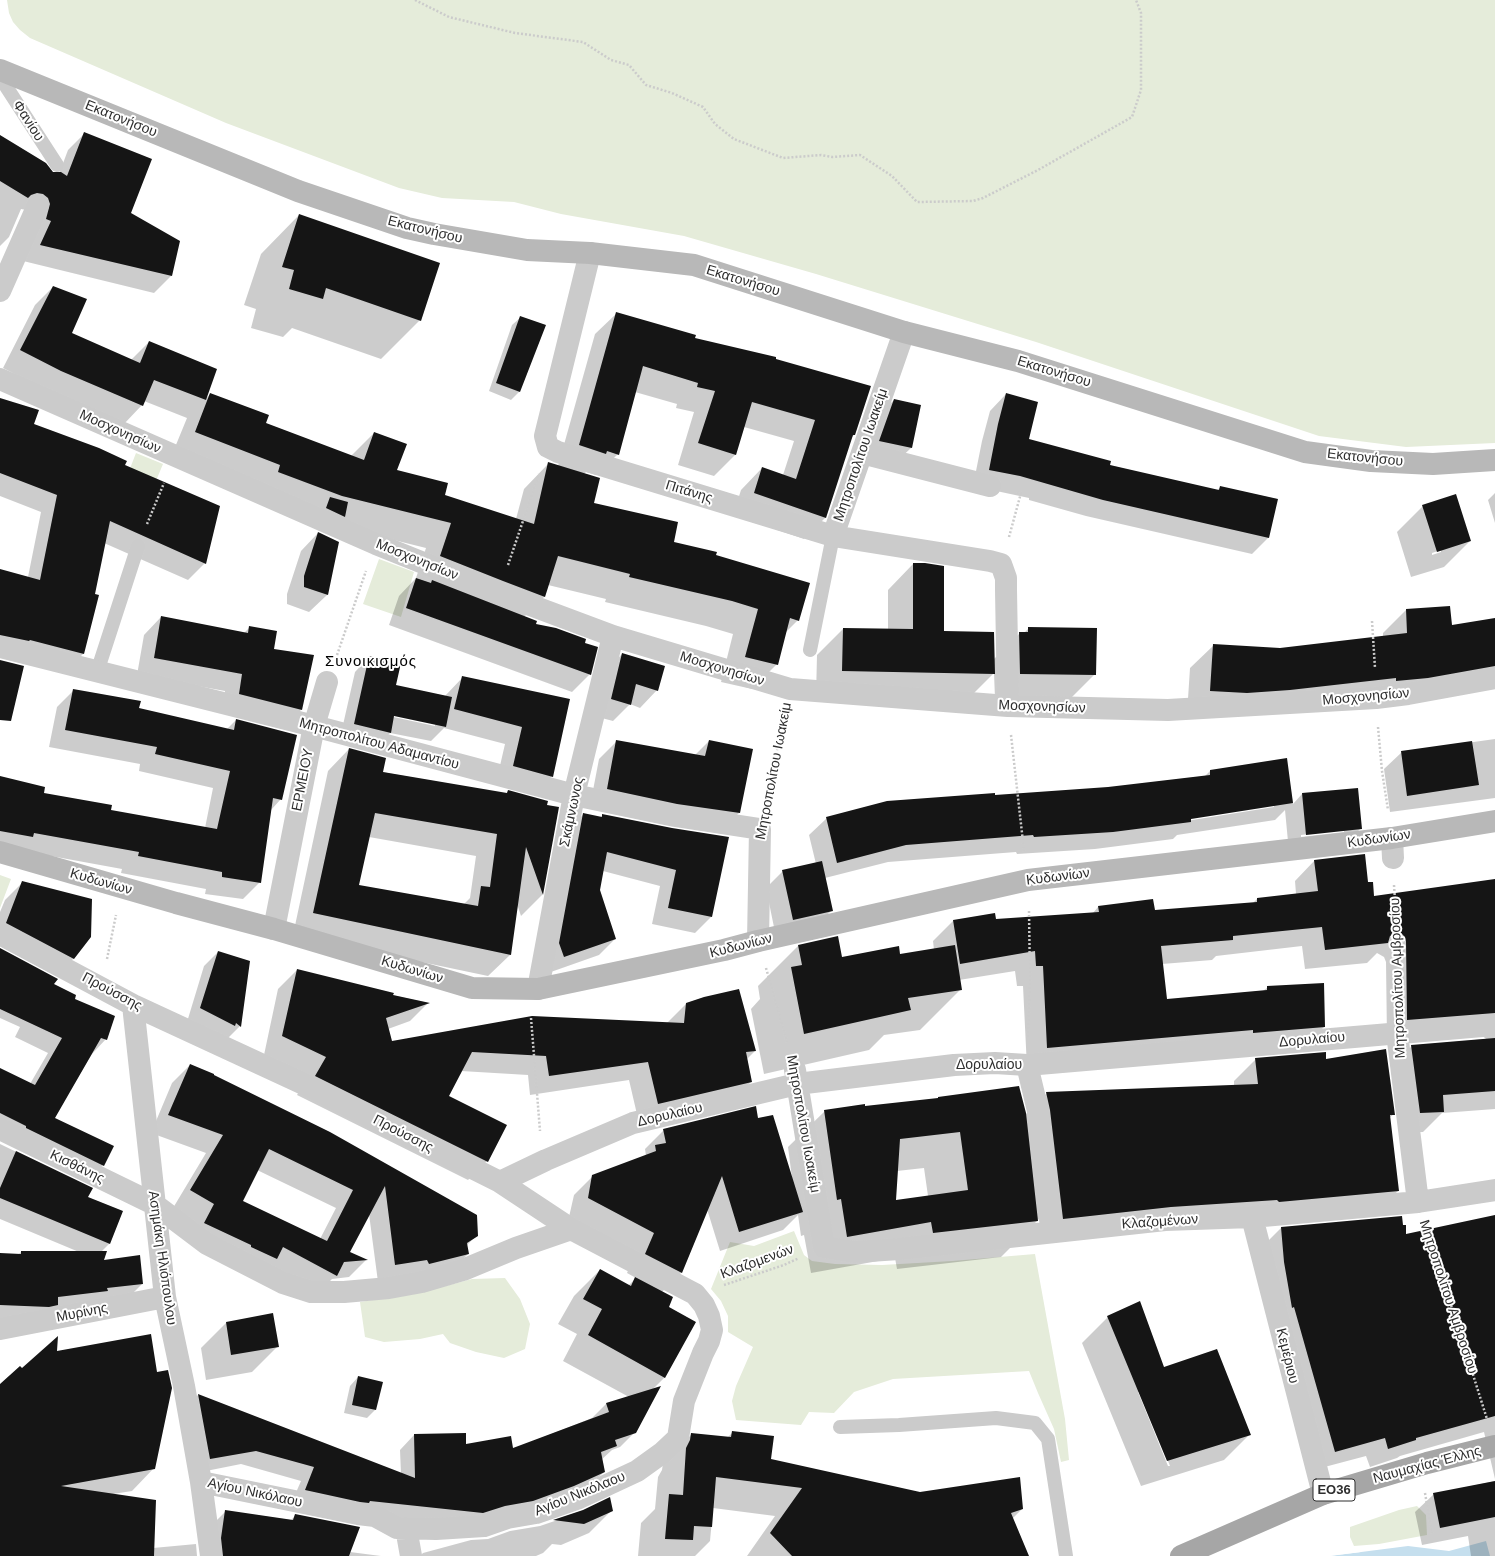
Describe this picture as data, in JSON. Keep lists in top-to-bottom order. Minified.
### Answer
{"streets":{"main road":["Ναυμαχίας Έλλης","ΕΟ36"],"street":["Εκατονήσου","Μοσχονησίων","Μητροπολίτου Ιωακείμ","Πιτάνης","Μητροπολίτου Αδαμαντίου","ΕΡΜΕΙΟΥ","Σκάμνωνος","Κυδωνίων","Μητροπολίτου Αμβροσίου","Προύσσης","Δορυλαίου","Κισθάνης","Κλαζομένων","Ασημάκη Ηλιόπουλου","Μυρίνης","Κεμέριου","Αγίου Νικόλαου"],"lane":["Φανίου"],"path":["Κλαζομενών"]},"crossings":[["Εκατονήσου","Μητροπολίτου Ιωακείμ"],["Μοσχονησίων","Μητροπολίτου Ιωακείμ"],["Μοσχονησίων","Σκάμνωνος"],["Μοσχονησίων","Μητροπολίτου Αμβροσίου"],["Μητροπολίτου Ιωακείμ","Πιτάνης"],["Μητροπολίτου Ιωακείμ","Μητροπολίτου Αδαμαντίου"],["Μητροπολίτου Ιωακείμ","Κυδωνίων"],["Μητροπολίτου Ιωακείμ","Δορυλαίου"],["Μητροπολίτου Ιωακείμ","Κλαζομένων"],["Μητροπολίτου Ιωακείμ","Κλαζομενών"],["Μητροπολίτου Αδαμαντίου","ΕΡΜΕΙΟΥ"],["Μητροπολίτου Αδαμαντίου","Σκάμνωνος"],["ΕΡΜΕΙΟΥ","Κυδωνίων"],["Σκάμνωνος","Κυδωνίων"],["Κυδωνίων","Μητροπολίτου Αμβροσίου"],["Μητροπολίτου Αμβροσίου","Δορυλαίου"],["Μητροπολίτου Αμβροσίου","Κλαζομένων"],["Προύσσης","Δορυλαίου"],["Προύσσης","Κισθάνης"],["Προύσσης","Ασημάκη Ηλιόπουλου"],["Προύσσης","Κλαζομενών"],["Προύσσης","Αγίου Νικόλαου"],["Κισθάνης","Ασημάκη Ηλιόπουλου"],["Κλαζομένων","Κλαζομενών"],["Κλαζομένων","Κεμέριου"],["Ασημάκη Ηλιόπουλου","Μυρίνης"],["Ασημάκη Ηλιόπουλου","Αγίου Νικόλαου"],["Κεμέριου","Ναυμαχίας Έλλης"]],"districts":["Συνοικισμός"]}
